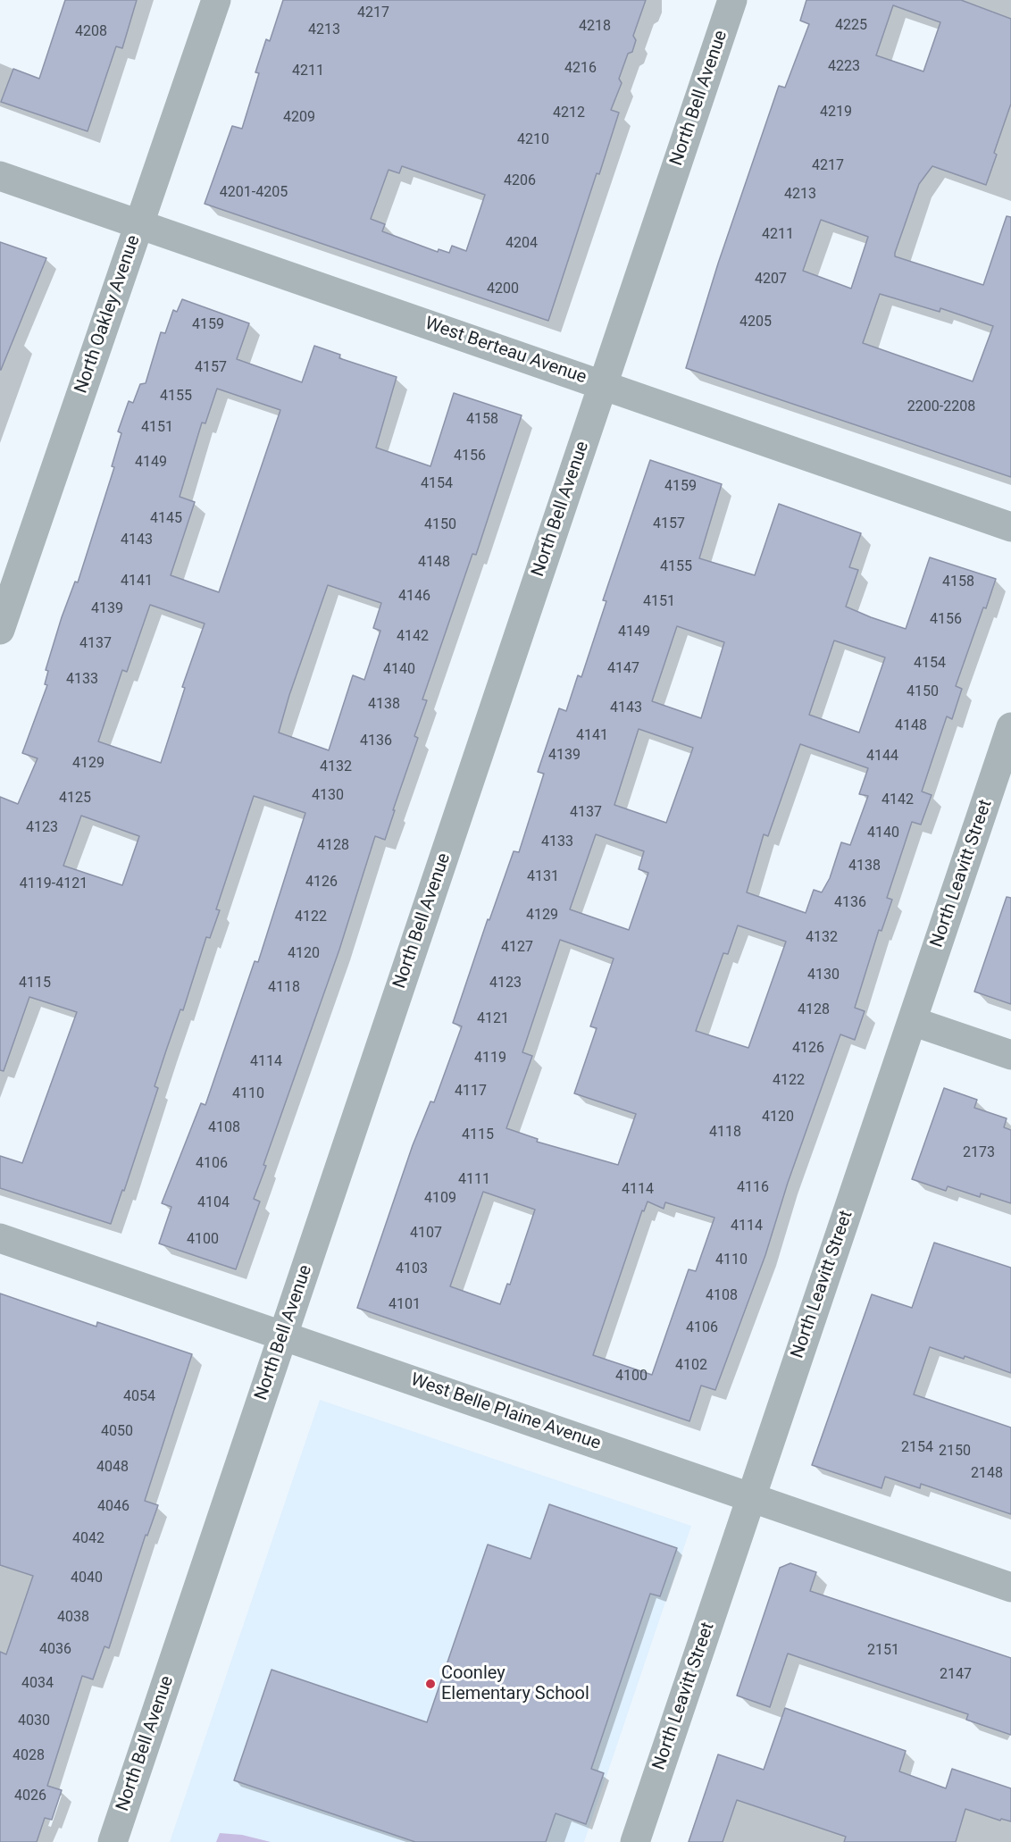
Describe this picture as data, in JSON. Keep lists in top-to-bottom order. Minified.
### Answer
{"streets":{"street":["North Bell Avenue","North Oakley Avenue","West Berteau Avenue","North Leavitt Street","West Belle Plaine Avenue"]},"crossings":[["North Bell Avenue","West Berteau Avenue"],["North Bell Avenue","West Belle Plaine Avenue"],["North Oakley Avenue","West Berteau Avenue"],["North Leavitt Street","West Belle Plaine Avenue"]],"places":["Coonley Elementary School"],"house_numbers":["4217","4225","4218","4213","4208","4223","4216","4211","4219","4212","4209","4210","4217","4206","4201-4205","4213","4211","4204","4207","4200","4205","4159","4157","4155","2200-2208","4158","4151","4156","4149","4154","4159","4145","4157","4150","4143","4148","4155","4141","4158","4146","4151","4139","4156","4149","4142","4137","4154","4147","4140","4133","4150","4138","4143","4148","4141","4136","4139","4144","4129","4132","4130","4125","4142","4137","4123","4140","4133","4128","4138","4131","4126","4119-4121","4136","4129","4122","4132","4127","4120","4130","4115","4123","4118","4128","4121","4126","4119","4114","4122","4117","4110","4120","4108","4118","4115","2173","4106","4111","4116","4114","4109","4104","4114","4107","4100","4110","4103","4108","4101","4106","4102","4100","4054","4050","2154","2150","4048","2148","4046","4042","4040","4038","4036","2151","2147","4034","4030","4028","4026"]}
